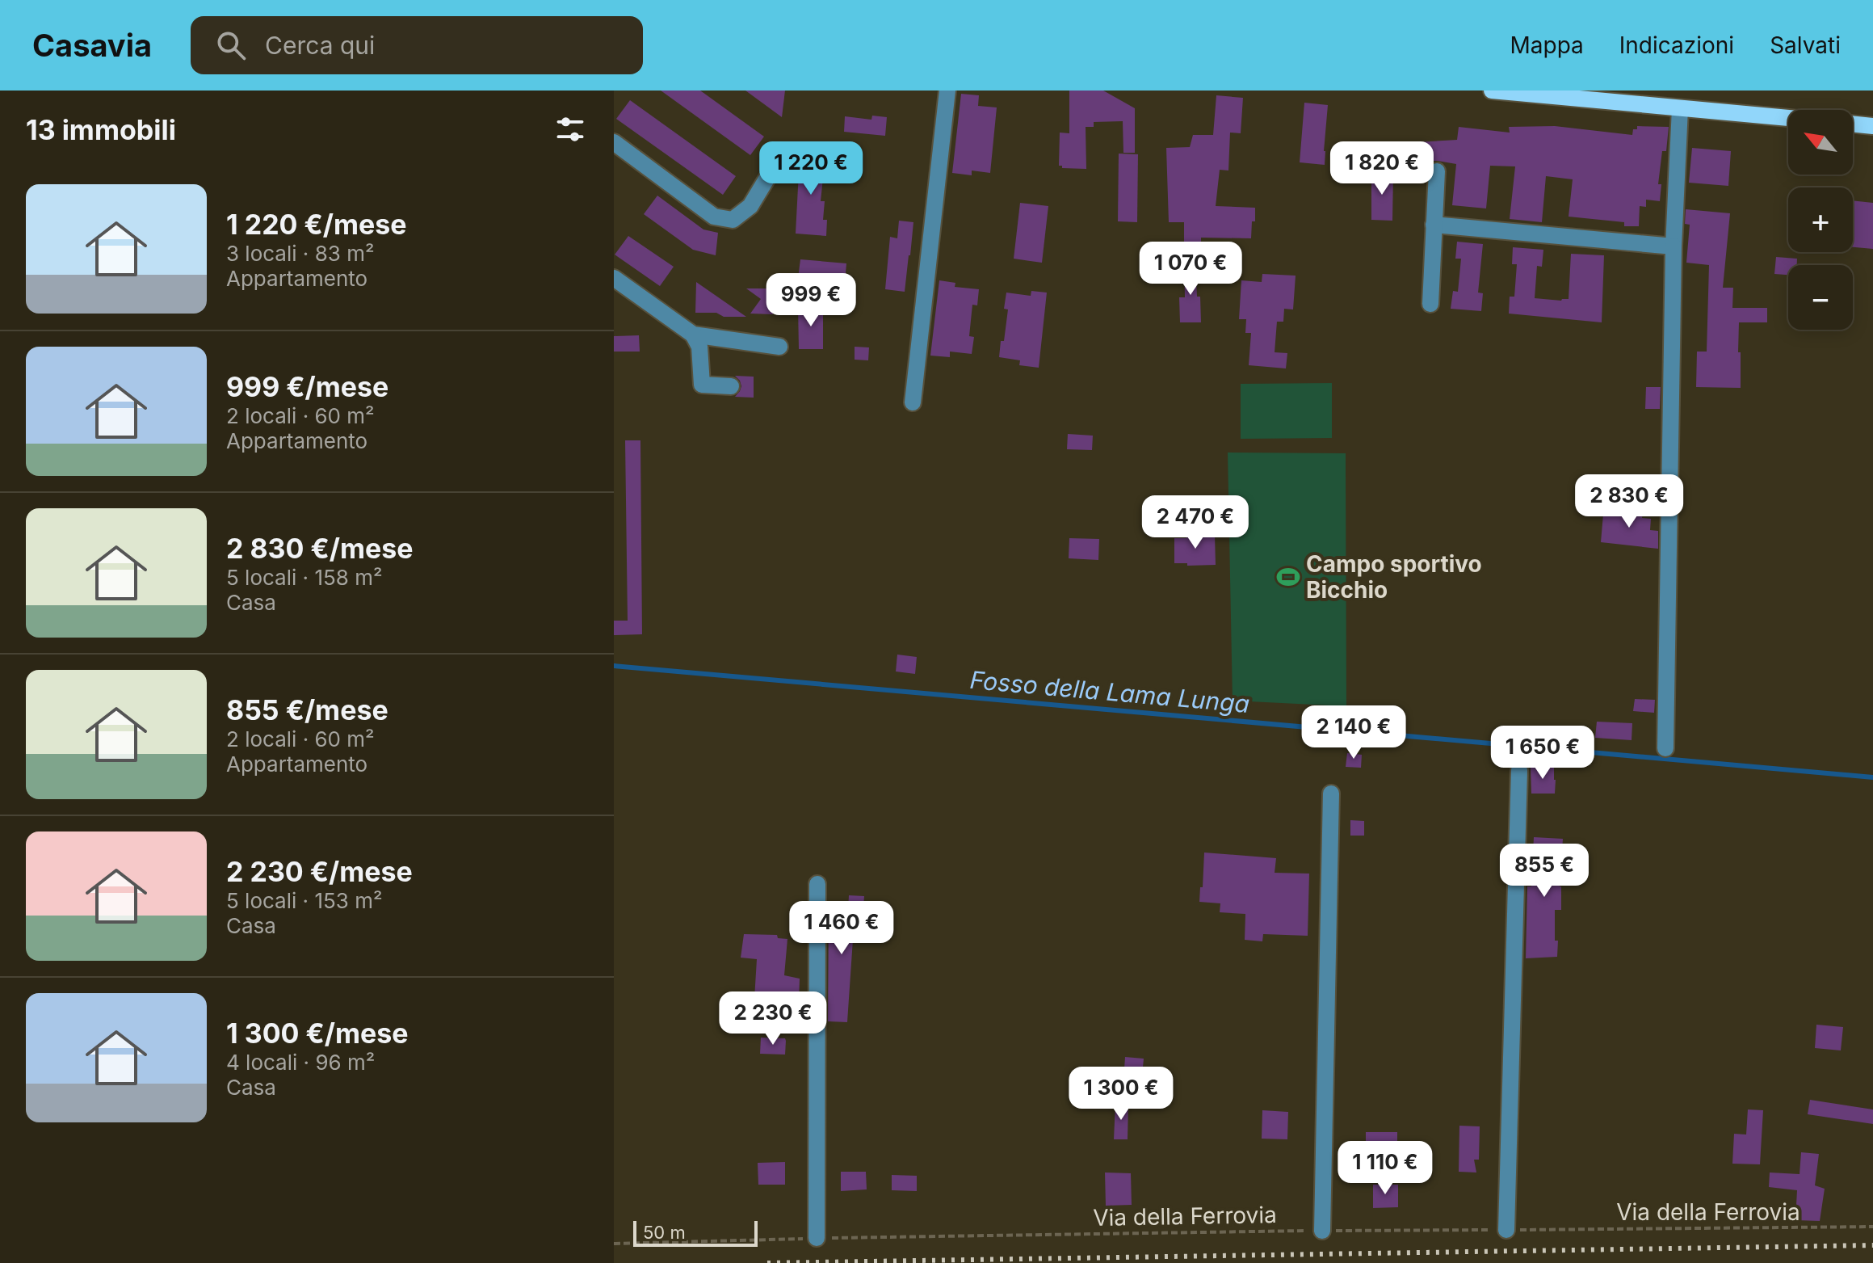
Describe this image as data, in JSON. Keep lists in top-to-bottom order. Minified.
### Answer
{"streets":{"path":["Via della Ferrovia"]},"water":["Fosso della Lama Lunga"],"places":{"sports":["Campo sportivo Bicchio"]},"scale_bar":"50 m","north":"top left","page":{"header":"Casavia","search":"Cerca qui","nav":["Mappa","Indicazioni","Salvati"],"heading":"13 immobili","map_buttons":["+","−"],"price":["1 220 €","1 820 €","1 070 €","999 €","2 830 €","2 470 €","2 140 €","1 650 €","855 €","1 460 €","2 230 €","1 300 €","1 110 €"],"list":[{"name":"1 220 €/mese","note":"3 locali · 83 m² · Appartamento"},{"name":"999 €/mese","note":"2 locali · 60 m² · Appartamento"},{"name":"2 830 €/mese","note":"5 locali · 158 m² · Casa"},{"name":"855 €/mese","note":"2 locali · 60 m² · Appartamento"},{"name":"2 230 €/mese","note":"5 locali · 153 m² · Casa"},{"name":"1 300 €/mese","note":"4 locali · 96 m² · Casa"}],"scale":"50 m"}}
